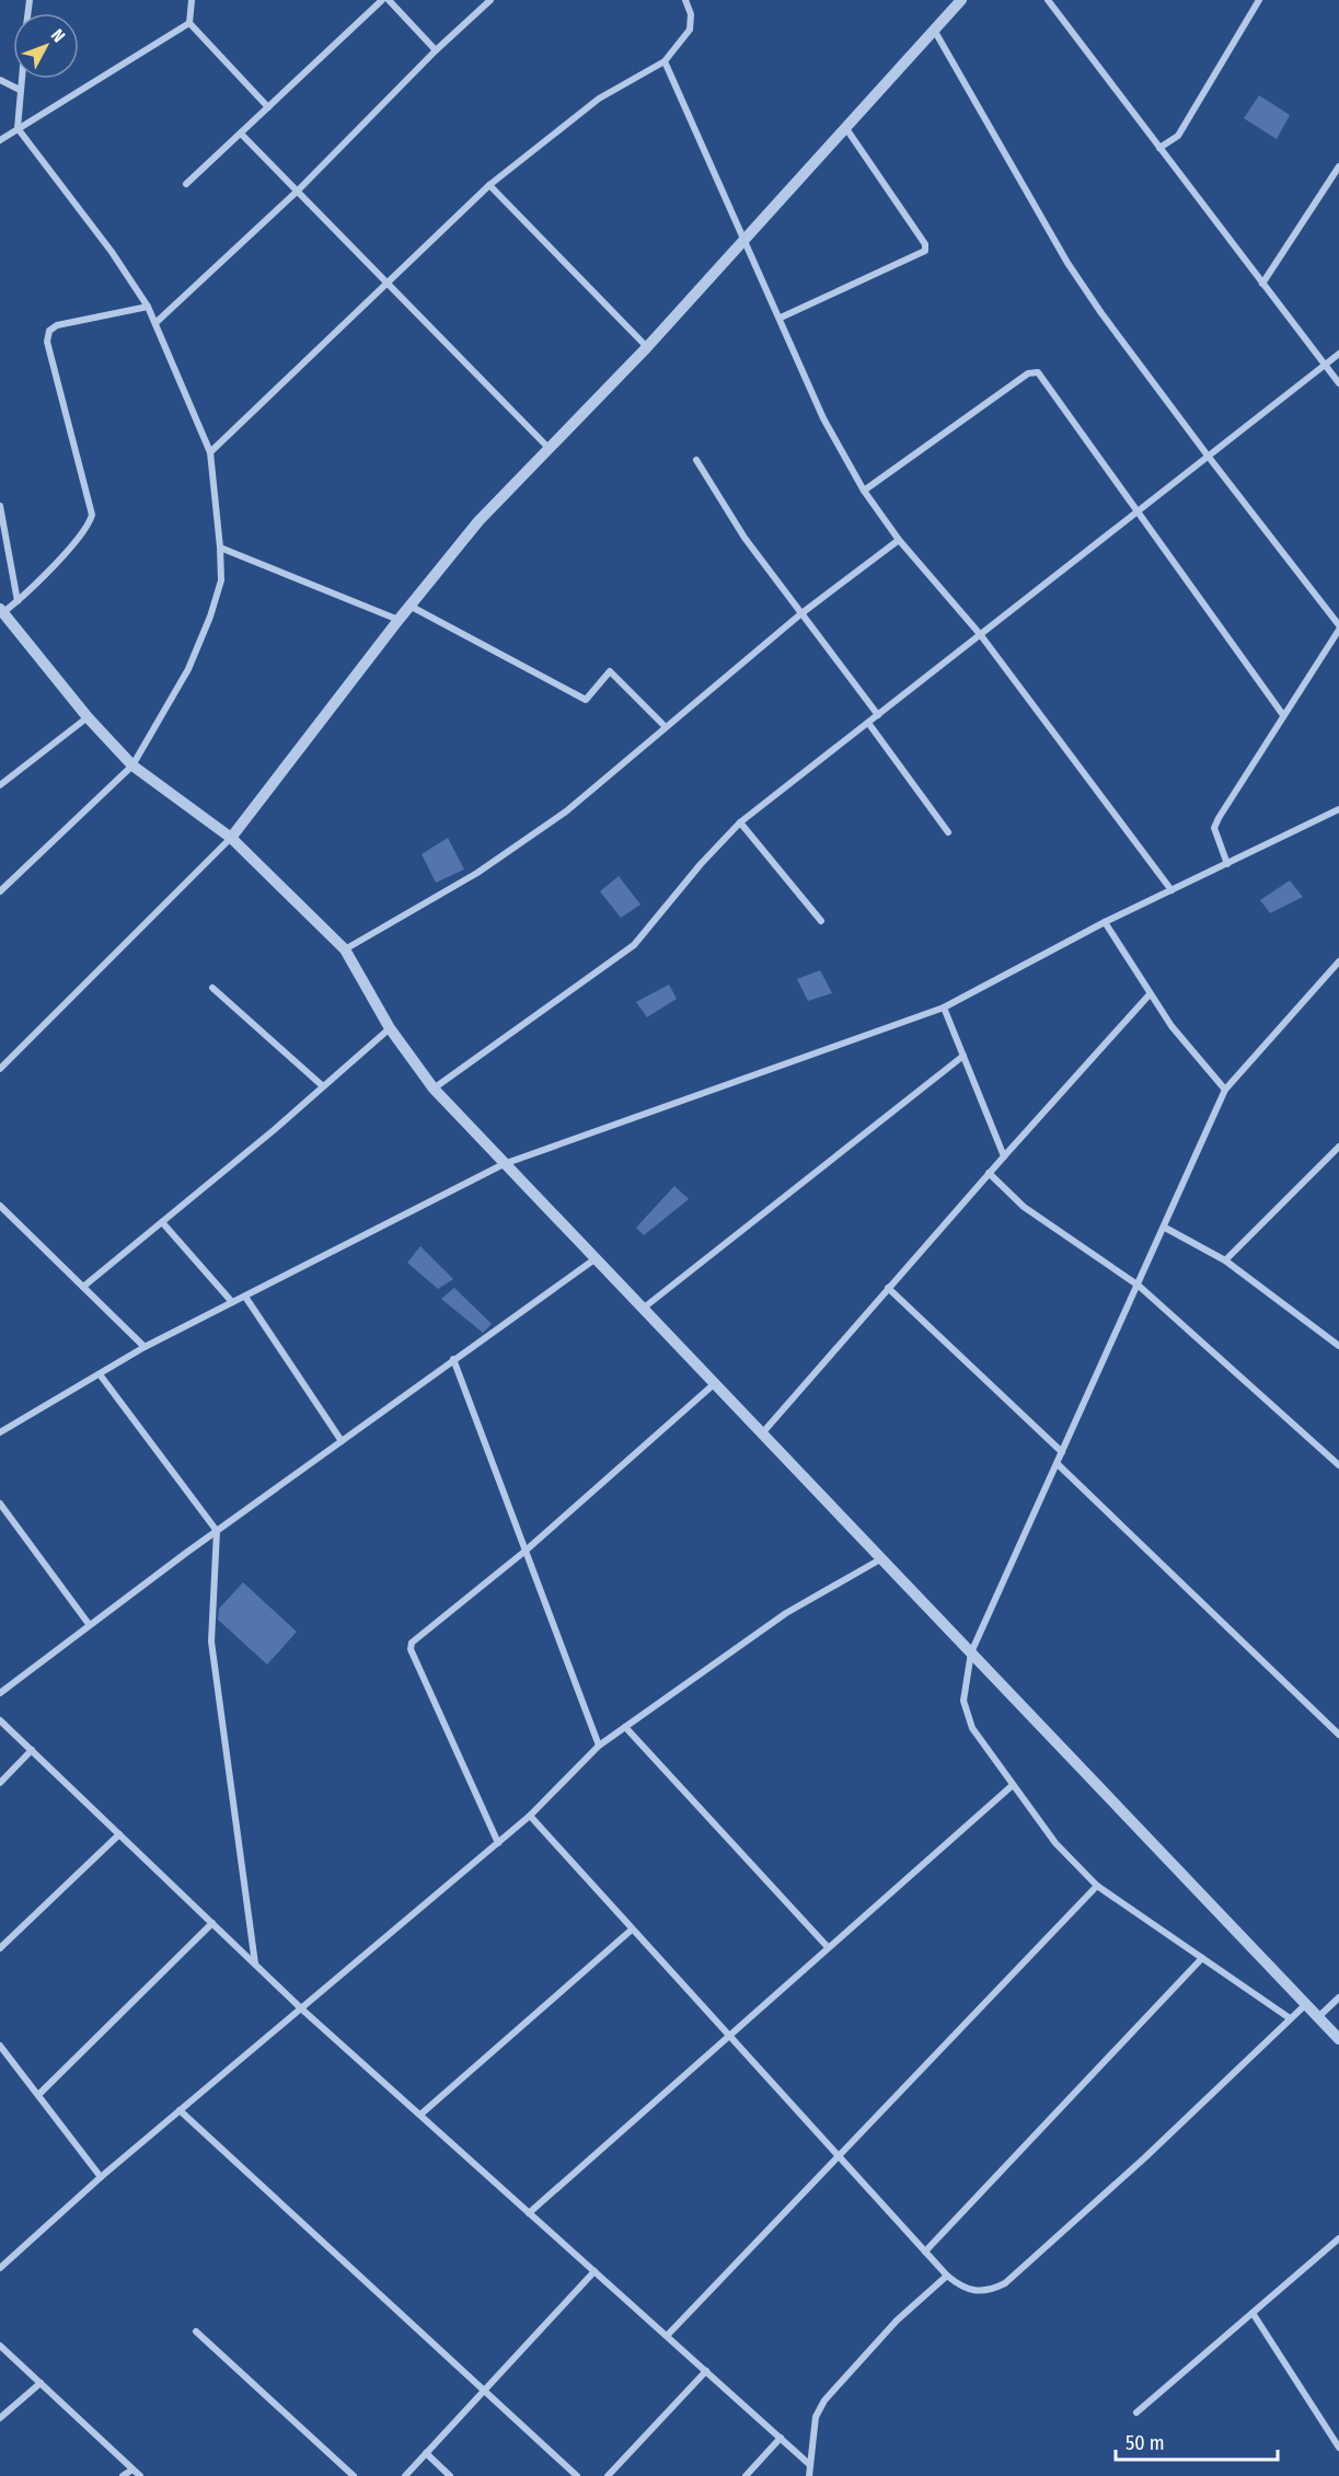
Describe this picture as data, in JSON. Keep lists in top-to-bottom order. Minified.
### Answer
{"scale_bar":"50 m","north":"top right"}
